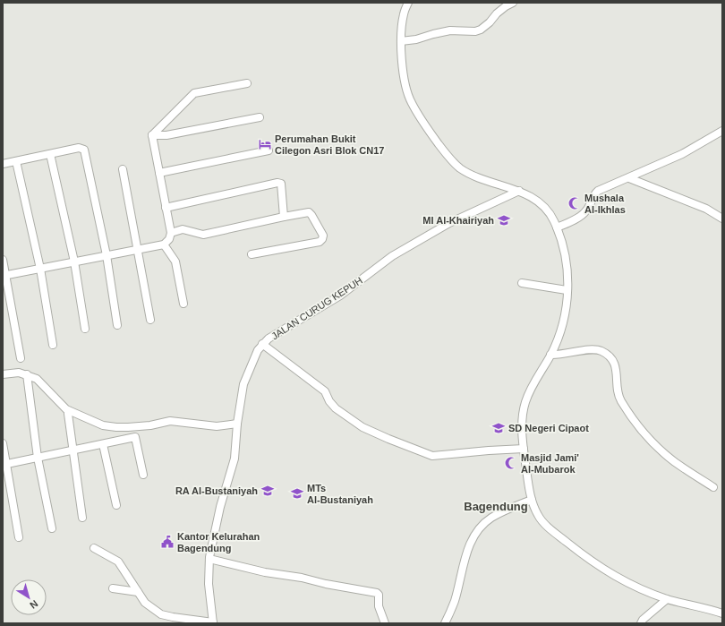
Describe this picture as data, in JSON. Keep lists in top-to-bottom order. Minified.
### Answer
{"streets":{"street":["JALAN CURUG KEPUH"]},"districts":["Bagendung"],"places":{"hotel":["Perumahan Bukit Cilegon Asri Blok CN17"],"mosque":["Mushala Al-Ikhlas","Masjid Jami' Al-Mubarok"],"school or university":["MI Al-Khairiyah","SD Negeri Cipaot","RA Al-Bustaniyah","MTs Al-Bustaniyah"],"public building":["Kantor Kelurahan Bagendung"]},"north":"bottom right"}
